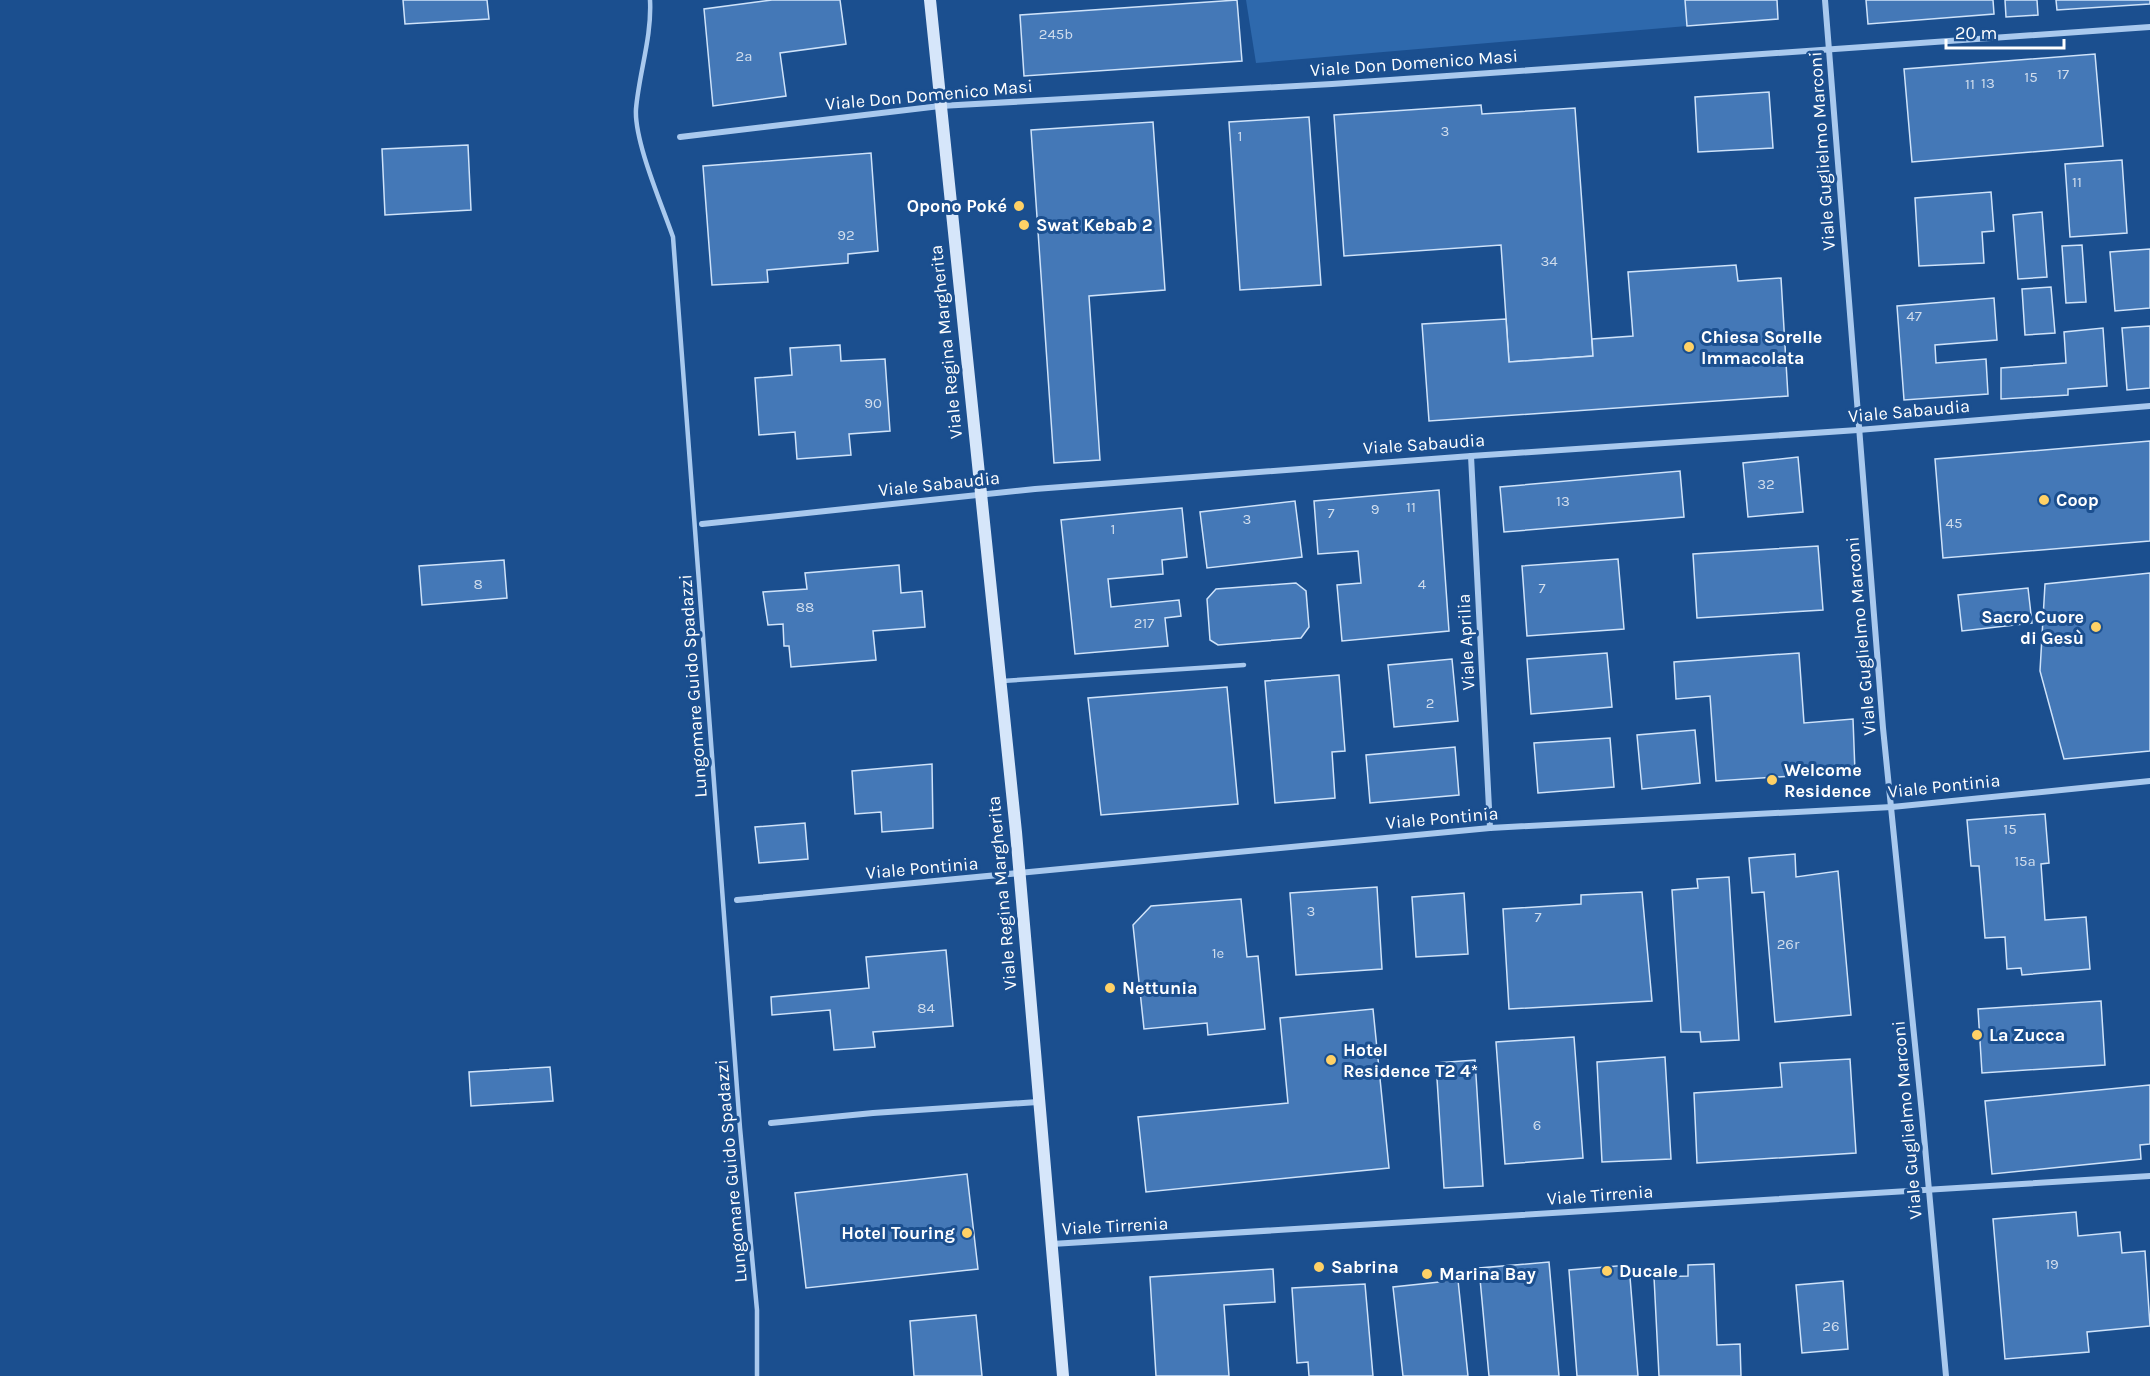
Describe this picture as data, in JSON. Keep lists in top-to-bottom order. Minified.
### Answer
{"streets":{"street":["Viale Don Domenico Masi","Viale Guglielmo Marconi","Viale Regina Margherita","Viale Sabaudia","Viale Aprilia","Viale Pontinia","Viale Tirrenia"],"lane":["Lungomare Guido Spadazzi"]},"crossings":[["Viale Don Domenico Masi","Viale Guglielmo Marconi"],["Viale Don Domenico Masi","Viale Regina Margherita"],["Viale Guglielmo Marconi","Viale Sabaudia"],["Viale Guglielmo Marconi","Viale Pontinia"],["Viale Guglielmo Marconi","Viale Tirrenia"],["Viale Regina Margherita","Viale Sabaudia"],["Viale Regina Margherita","Viale Pontinia"],["Viale Regina Margherita","Viale Tirrenia"],["Viale Sabaudia","Viale Aprilia"],["Viale Aprilia","Viale Pontinia"]],"places":["Opono Poké","Swat Kebab 2","Chiesa Sorelle Immacolata","Coop","Sacro Cuore di Gesù","Welcome Residence","Nettunia","La Zucca","Hotel Residence T2 4*","Hotel Touring","Sabrina","Ducale","Marina Bay"],"house_numbers":["245b","2a","17","15","13","11","3","1","11","92","34","47","90","32","13","11","9","7","3","45","1","8","4","7","88","217","2","15","15a","3","7","26r","1e","84","6","19","26"],"scale_bar":"20 m"}
